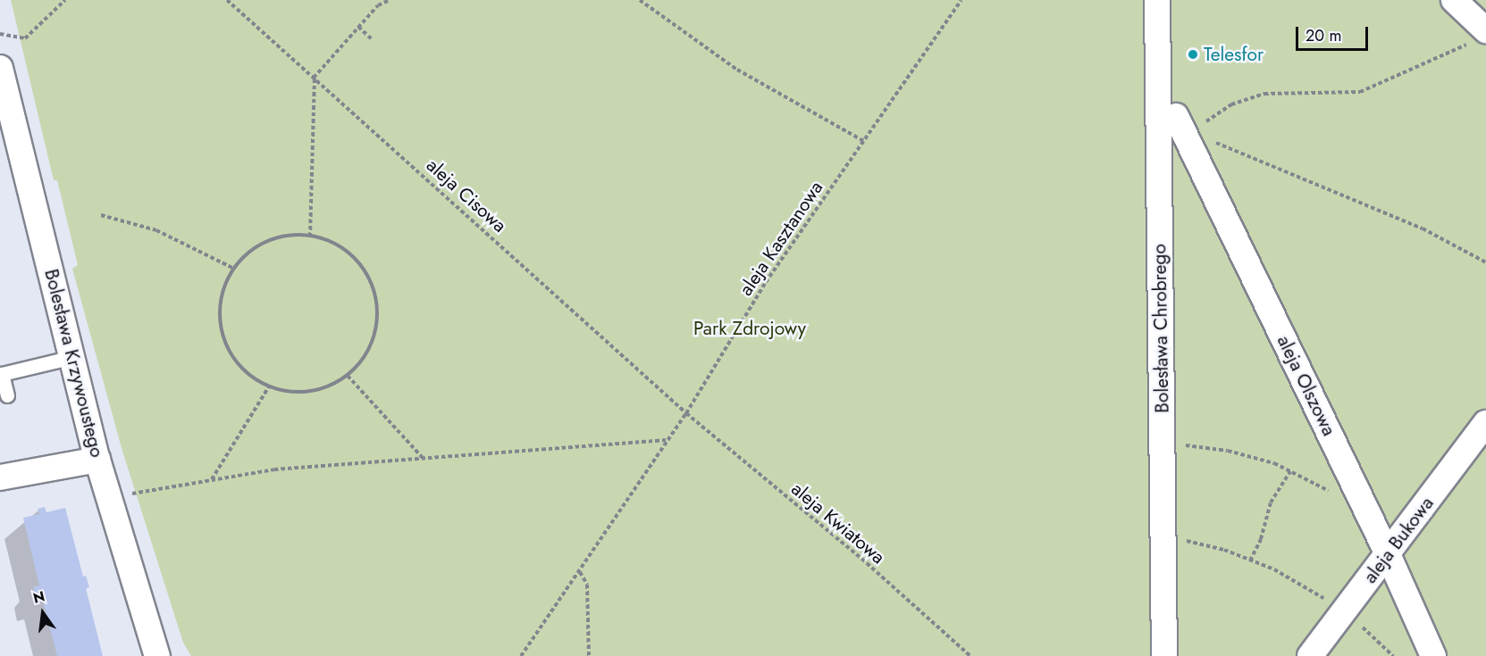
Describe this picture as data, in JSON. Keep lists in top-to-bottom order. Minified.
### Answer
{"streets":{"street":["Bolesława Chrobrego","Bolesława Krzywoustego","aleja Olszowa","aleja Bukowa"],"path":["aleja Cisowa","aleja Kasztanowa","aleja Kwiatowa"]},"crossings":[["aleja Cisowa","aleja Kasztanowa"],["aleja Cisowa","aleja Kwiatowa"],["aleja Kasztanowa","aleja Kwiatowa"],["aleja Olszowa","aleja Bukowa"]],"parks":["Park Zdrojowy"],"places":["Telesfor"],"scale_bar":"20 m","north":"top"}
